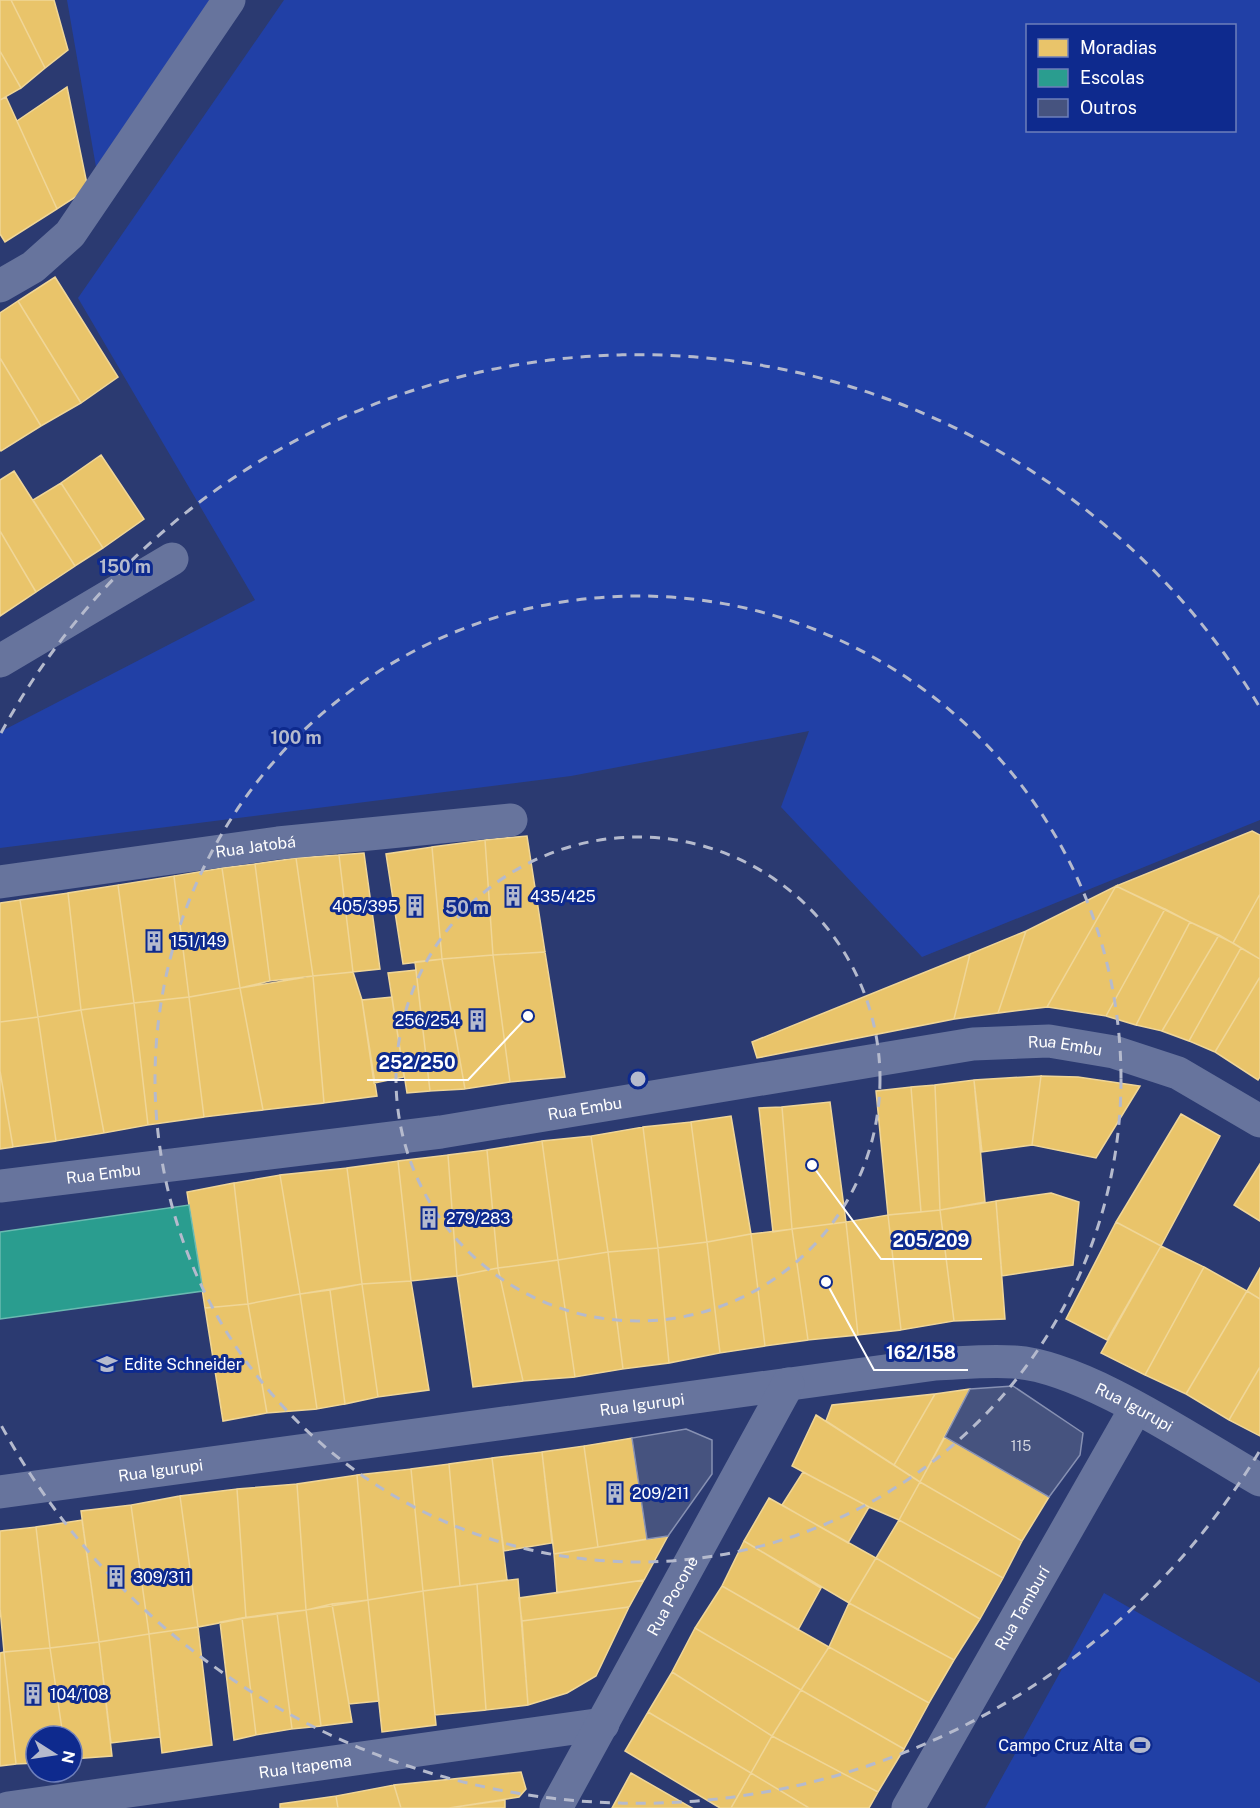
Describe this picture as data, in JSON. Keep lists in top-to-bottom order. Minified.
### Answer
{"streets":{"street":["Rua Jatobá","Rua Embu","Rua Igurupi","Rua Pocone","Rua Tamburí","Rua Itapema"]},"crossings":[["Rua Igurupi","Rua Pocone"],["Rua Igurupi","Rua Tamburí"],["Rua Pocone","Rua Itapema"]],"places":{"building":["435/425","405/395","151/149","256/254","279/283","209/211","309/311","104/108"],"other":["252/250","205/209","162/158"],"school or university":["Edite Schneider"],"sports":["Campo Cruz Alta"]},"house_numbers":["115"],"legend":["Moradias","Escolas","Outros"],"north":"right","rings":["150 m","100 m","50 m"]}
